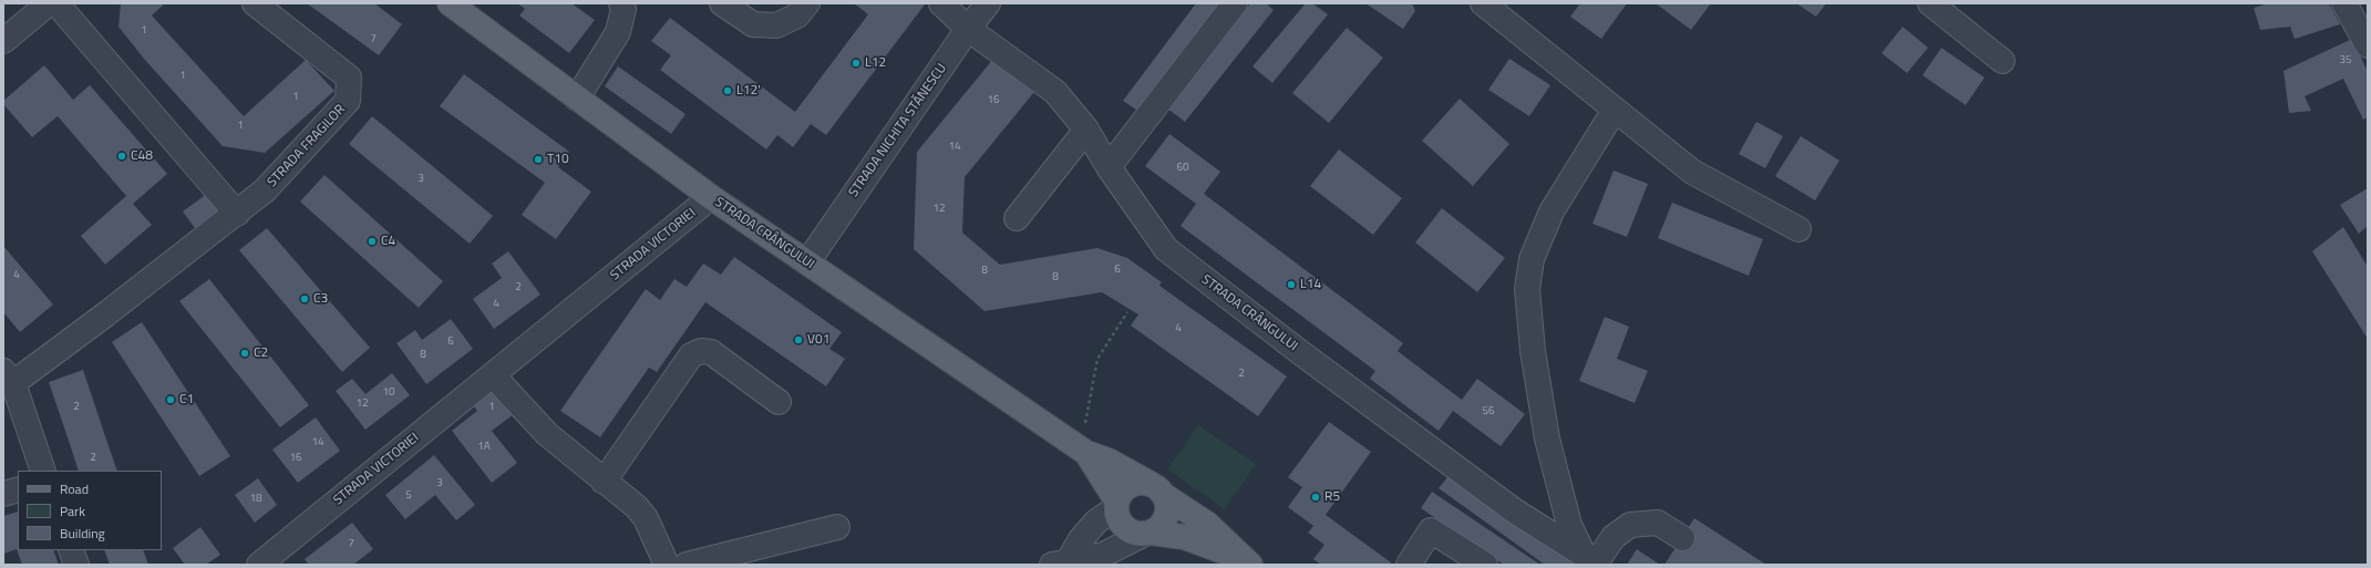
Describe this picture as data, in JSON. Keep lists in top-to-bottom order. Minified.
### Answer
{"streets":{"main road":["STRADA CRÂNGULUI"],"street":["STRADA NICHITA STĂNESCU","STRADA FRAGILOR","STRADA VICTORIEI"]},"crossings":[["STRADA NICHITA STĂNESCU","STRADA CRÂNGULUI"],["STRADA CRÂNGULUI","STRADA VICTORIEI"]],"places":["L12","L12'","C48","T10","C4","L14","C3","V01","C2","C1","R5"],"house_numbers":["1","7","35","1","1","16","1","14","60","3","12","6","8","4","8","2","4","4","6","8","2","10","12","2","1","56","14","1A","2","16","3","5","18","7"],"legend":["Road","Park","Building"]}
